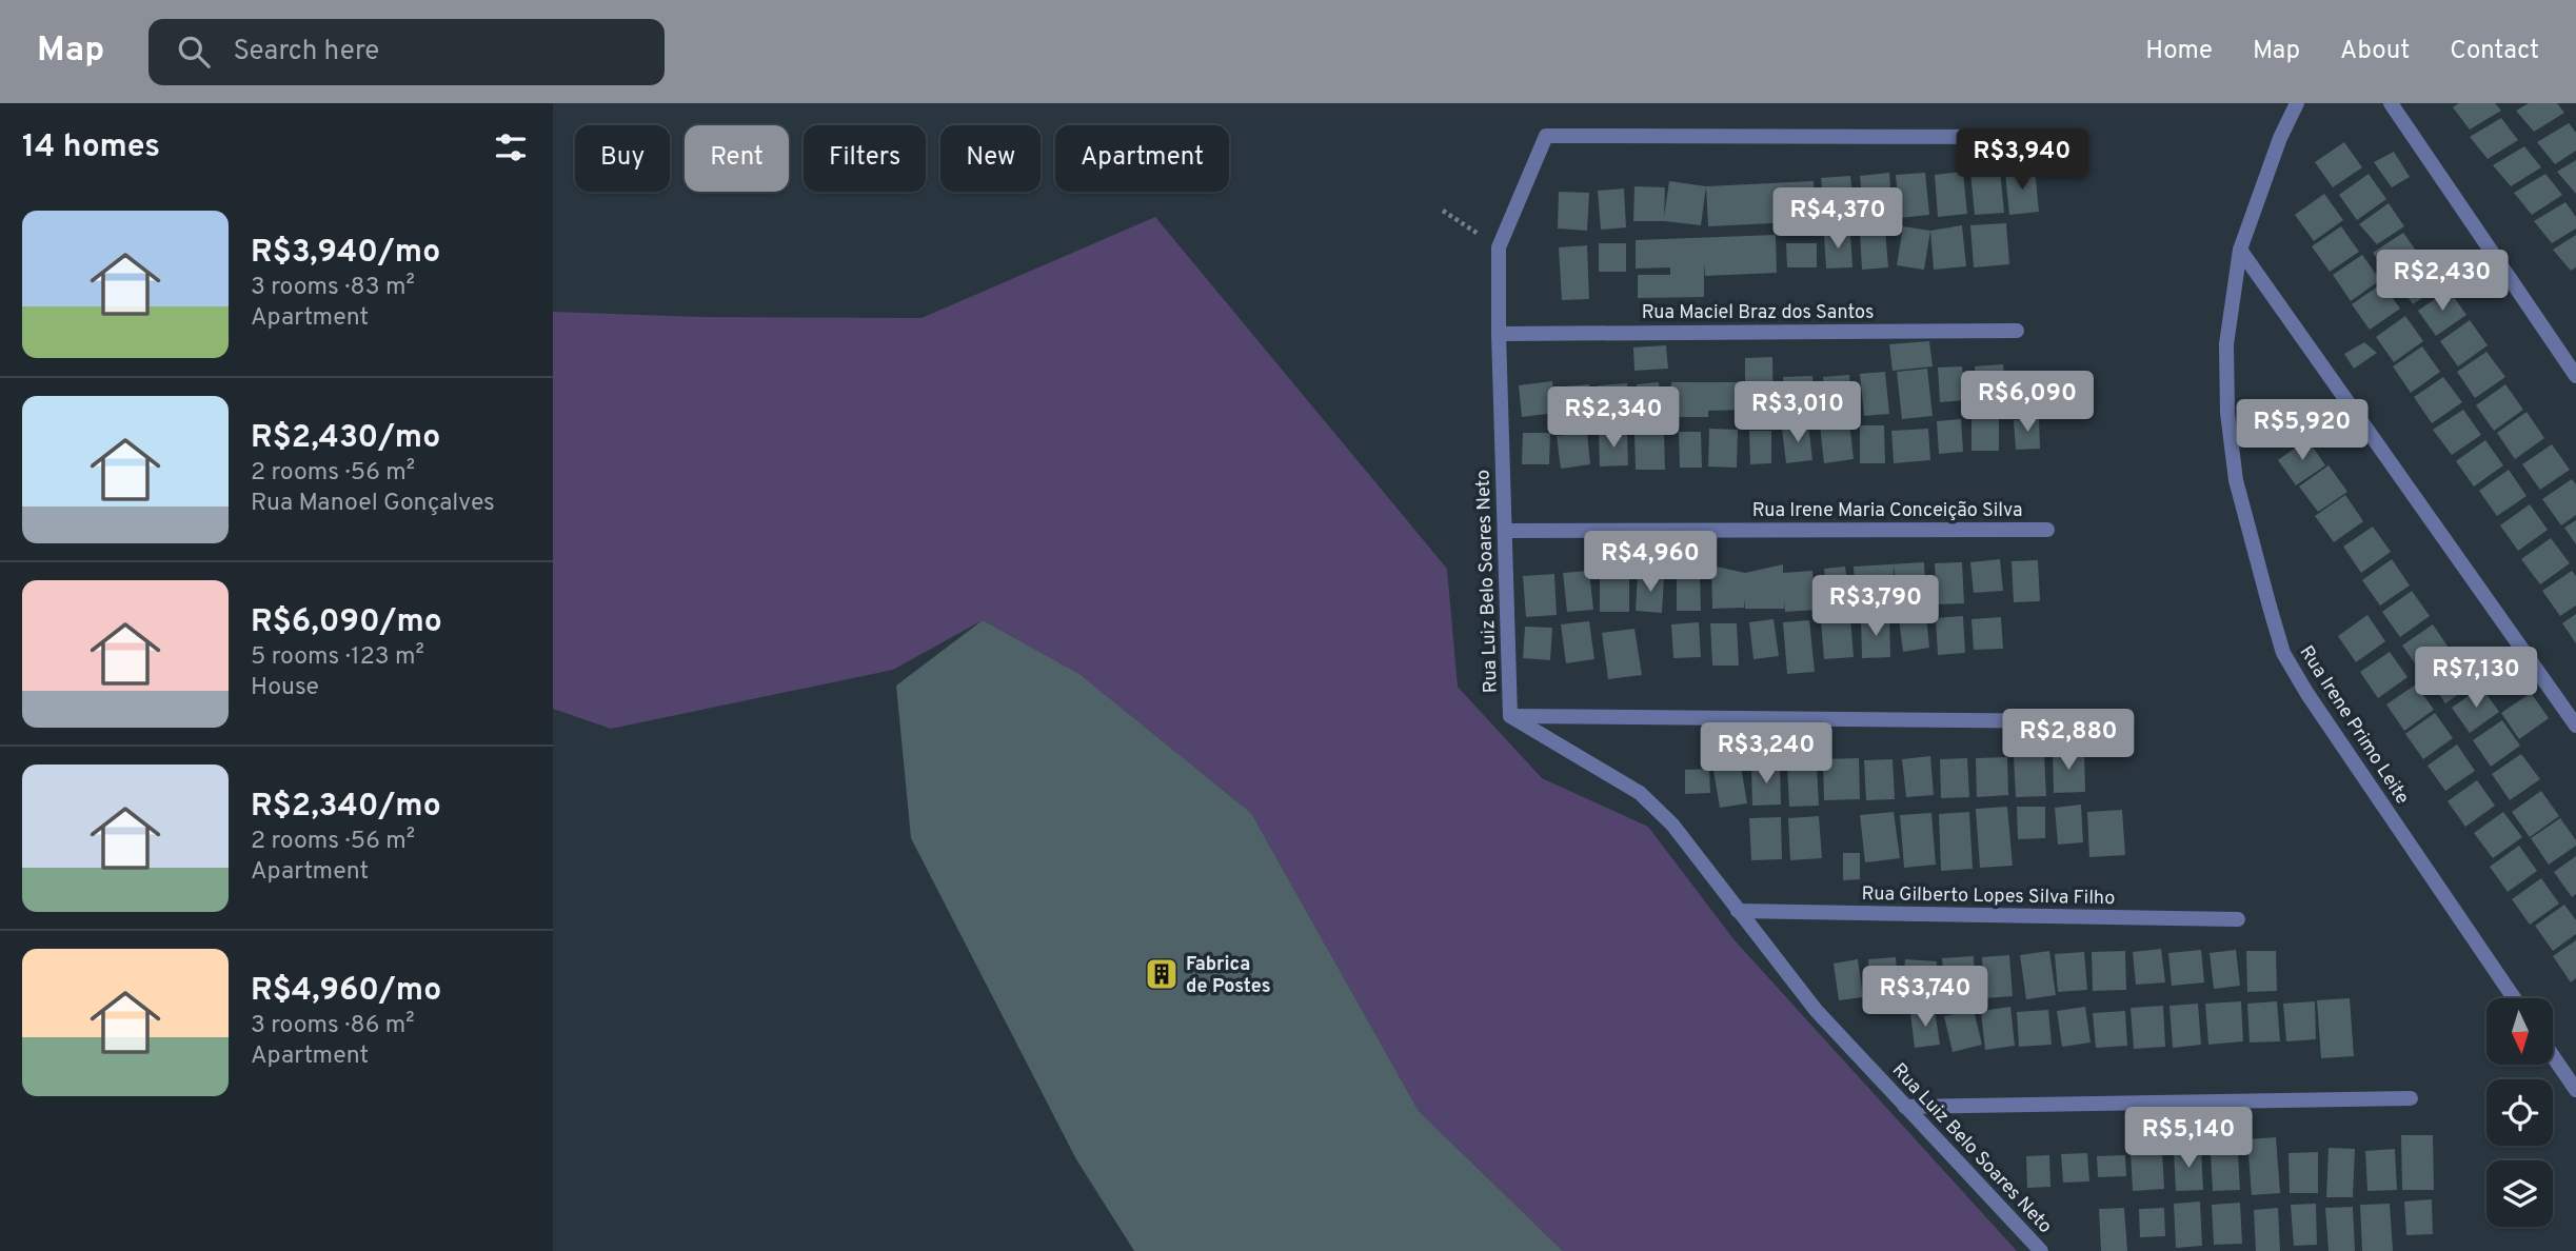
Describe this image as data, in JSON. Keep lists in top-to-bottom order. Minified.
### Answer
{"streets":{"street":["Rua Maciel Braz dos Santos","Rua Irene Maria Conceição Silva","Rua Luiz Belo Soares Neto","Rua Irene Primo Leite","Rua Gilberto Lopes Silva Filho"]},"crossings":[["Rua Maciel Braz dos Santos","Rua Luiz Belo Soares Neto"],["Rua Irene Maria Conceição Silva","Rua Luiz Belo Soares Neto"],["Rua Luiz Belo Soares Neto","Rua Gilberto Lopes Silva Filho"]],"places":{"building":["Fabrica de Postes"]},"north":"bottom","page":{"header":"Map","search":"Search here","nav":["Home","Map","About","Contact"],"heading":"14 homes","chip":["Buy","Rent","Filters","New","Apartment"],"price":["R$3,940","R$4,370","R$2,430","R$6,090","R$3,010","R$2,340","R$5,920","R$4,960","R$3,790","R$7,130","R$2,880","R$3,240","R$3,740","R$5,140"],"list":[{"name":"R$3,940/mo","note":"3 rooms · 83 m² · Apartment"},{"name":"R$2,430/mo","note":"2 rooms · 56 m² · Rua Manoel Gonçalves"},{"name":"R$6,090/mo","note":"5 rooms · 123 m² · House"},{"name":"R$2,340/mo","note":"2 rooms · 56 m² · Apartment"},{"name":"R$4,960/mo","note":"3 rooms · 86 m² · Apartment"}]}}
